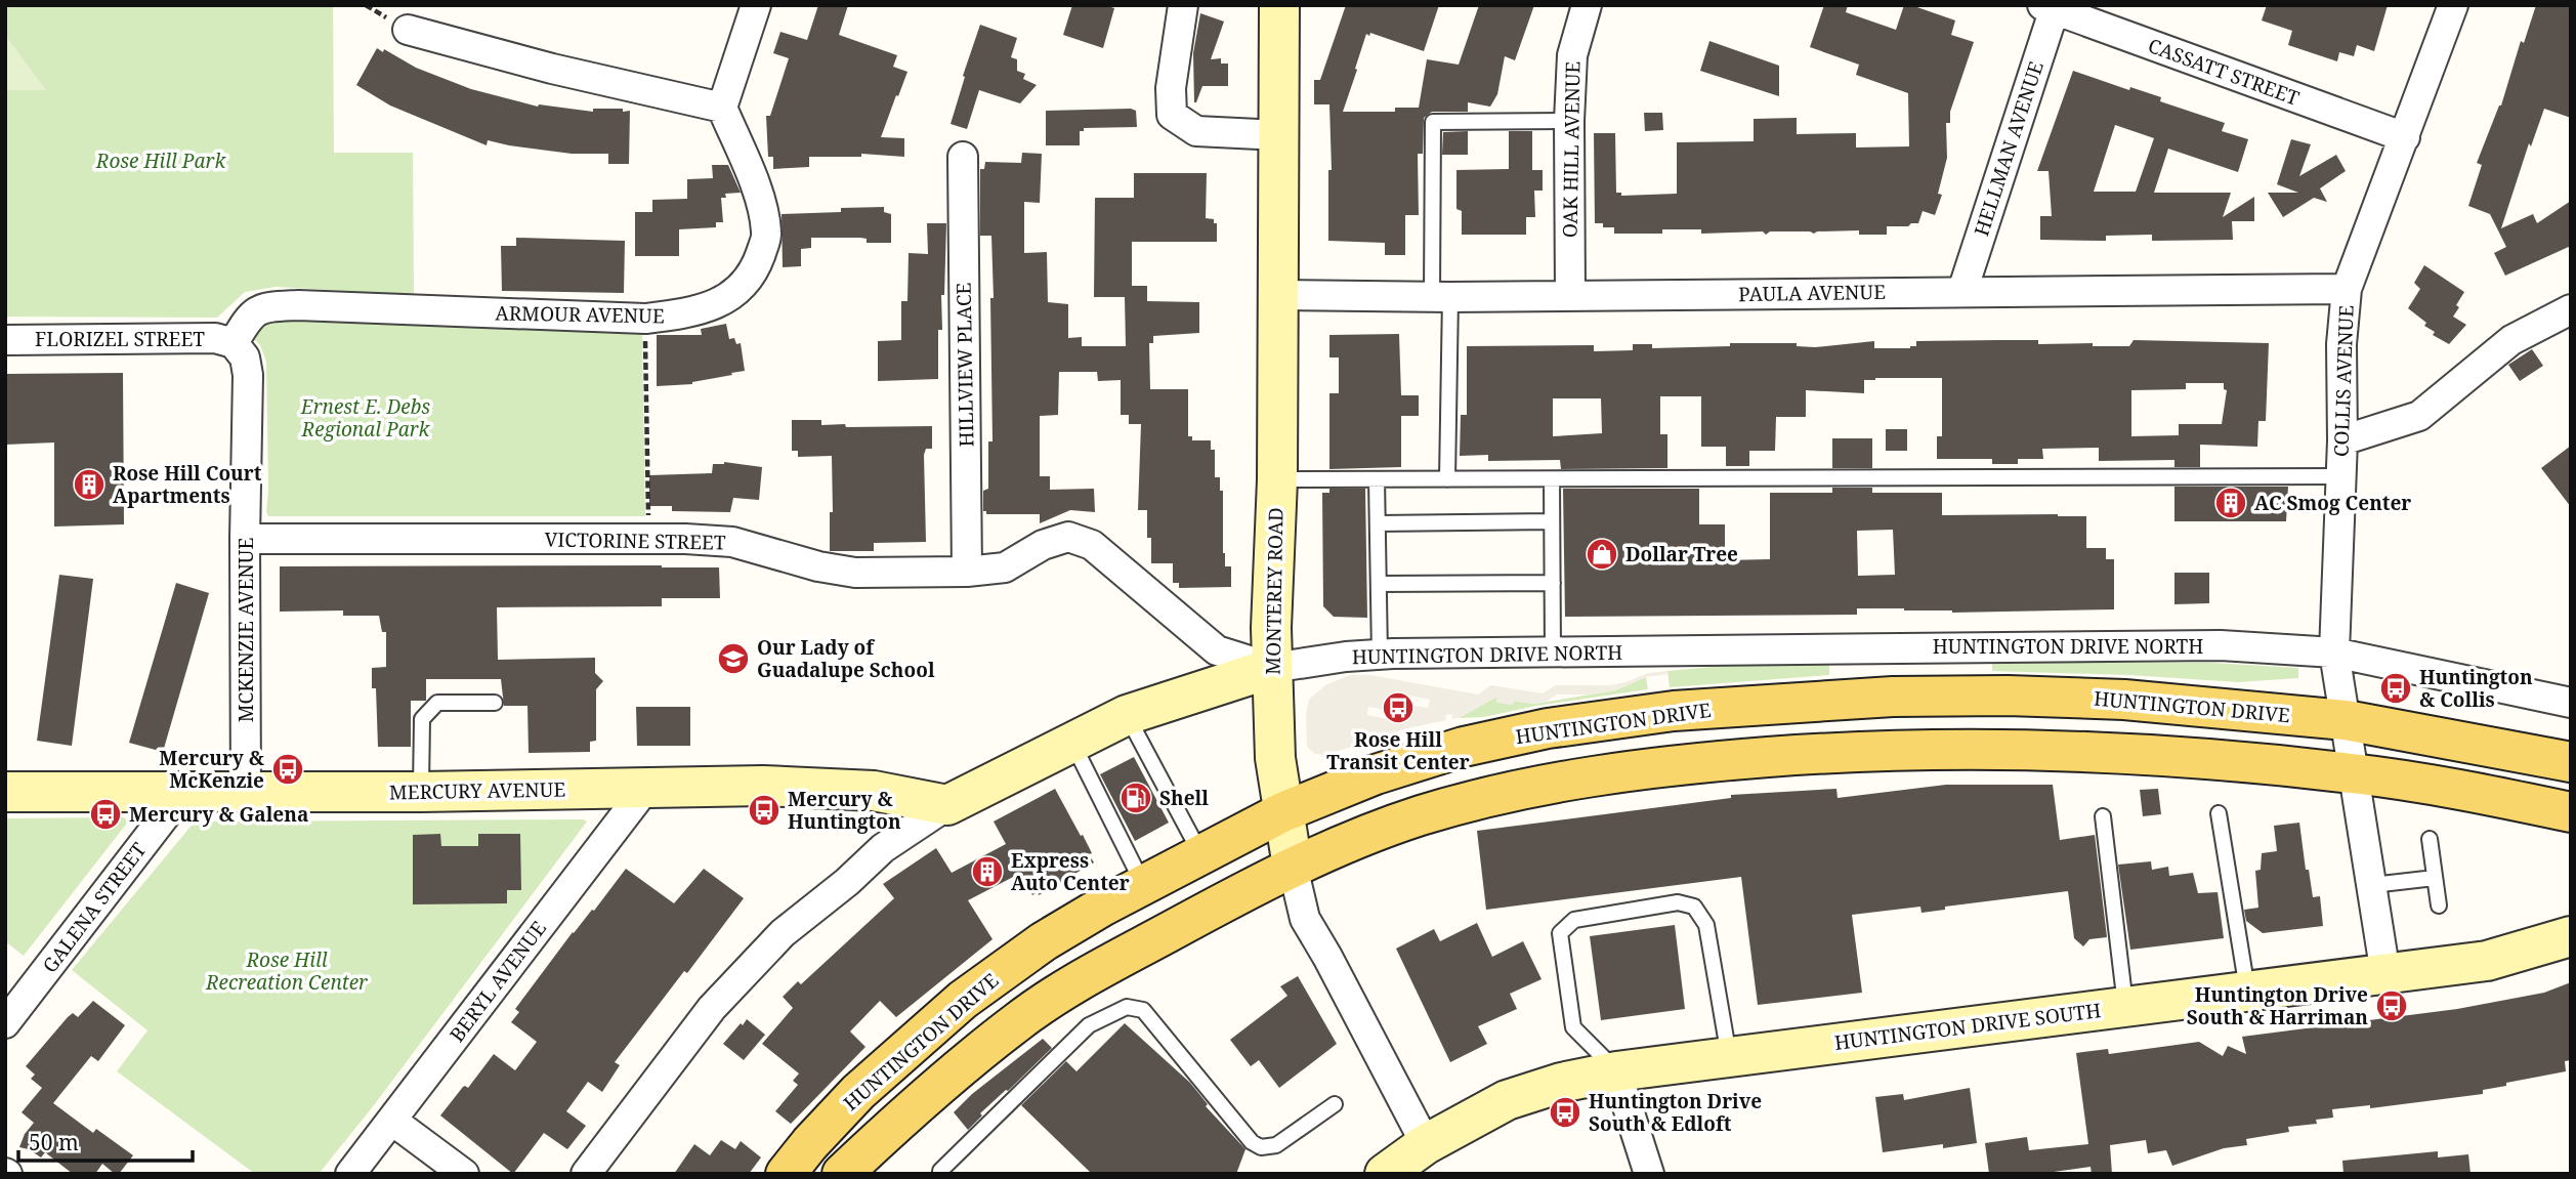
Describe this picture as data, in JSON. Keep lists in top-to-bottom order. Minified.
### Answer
{"streets":{"main road":["HUNTINGTON DRIVE"],"street":["CASSATT STREET","HELLMAN AVENUE","OAK HILL AVENUE","PAULA AVENUE","ARMOUR AVENUE","FLORIZEL STREET","HILLVIEW PLACE","COLLIS AVENUE","VICTORINE STREET","MONTEREY ROAD","MCKENZIE AVENUE","HUNTINGTON DRIVE NORTH","MERCURY AVENUE","GALENA STREET","BERYL AVENUE","HUNTINGTON DRIVE SOUTH"]},"crossings":[["CASSATT STREET","HELLMAN AVENUE"],["CASSATT STREET","COLLIS AVENUE"],["HELLMAN AVENUE","PAULA AVENUE"],["OAK HILL AVENUE","PAULA AVENUE"],["PAULA AVENUE","COLLIS AVENUE"],["PAULA AVENUE","MONTEREY ROAD"],["ARMOUR AVENUE","FLORIZEL STREET"],["ARMOUR AVENUE","MCKENZIE AVENUE"],["FLORIZEL STREET","MCKENZIE AVENUE"],["HILLVIEW PLACE","VICTORINE STREET"],["COLLIS AVENUE","HUNTINGTON DRIVE NORTH"],["COLLIS AVENUE","HUNTINGTON DRIVE"],["COLLIS AVENUE","HUNTINGTON DRIVE SOUTH"],["VICTORINE STREET","MONTEREY ROAD"],["VICTORINE STREET","MCKENZIE AVENUE"],["VICTORINE STREET","HUNTINGTON DRIVE NORTH"],["MONTEREY ROAD","HUNTINGTON DRIVE NORTH"],["MONTEREY ROAD","HUNTINGTON DRIVE"],["MONTEREY ROAD","HUNTINGTON DRIVE SOUTH"],["MCKENZIE AVENUE","MERCURY AVENUE"],["HUNTINGTON DRIVE NORTH","MERCURY AVENUE"],["MERCURY AVENUE","GALENA STREET"],["MERCURY AVENUE","BERYL AVENUE"]],"parks":["Rose Hill Park","Ernest E. Debs Regional Park","Rose Hill Recreation Center"],"places":{"building":["Rose Hill Court Apartments","AC Smog Center","Express Auto Center"],"shop":["Dollar Tree"],"school or university":["Our Lady of Guadalupe School"],"bus stop":["Huntington & Collis","Rose Hill Transit Center","Mercury & McKenzie","Mercury & Huntington","Mercury & Galena","Huntington Drive South & Harriman","Huntington Drive South & Edloft"],"fuel station":["Shell"]},"scale_bar":"50 m"}
